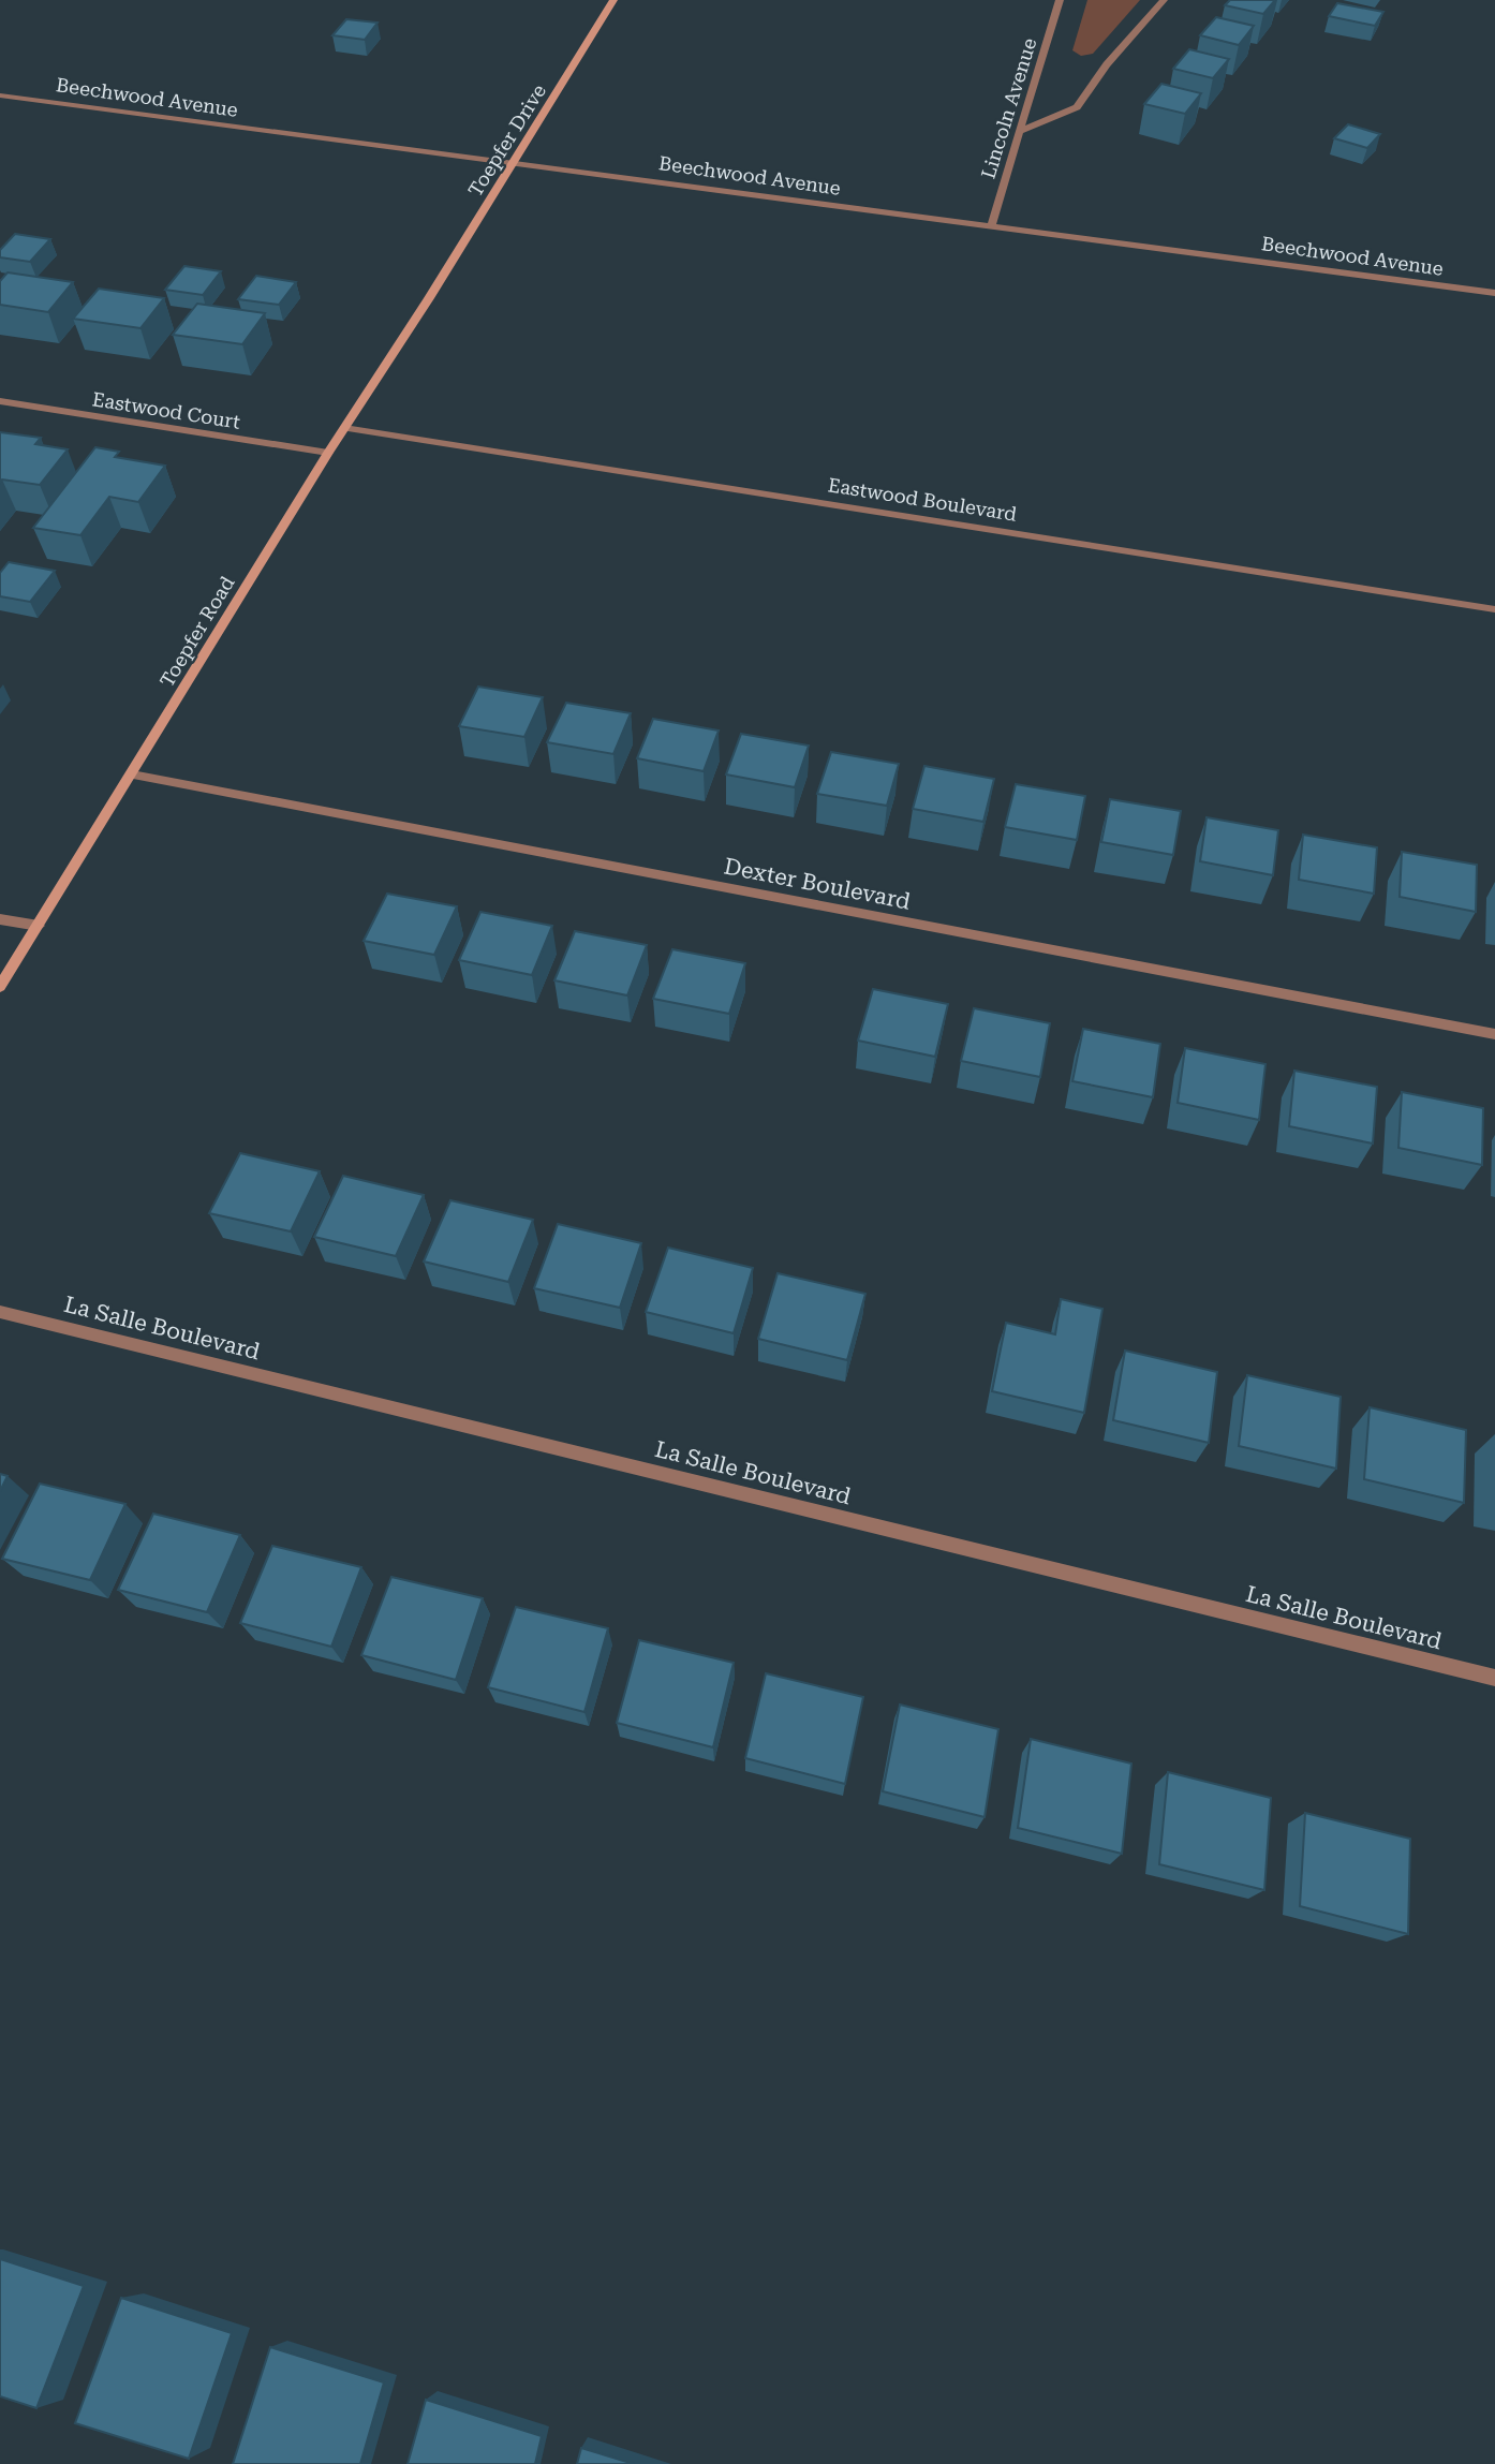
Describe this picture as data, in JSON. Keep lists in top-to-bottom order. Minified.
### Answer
{"streets":{"street":["Beechwood Avenue","Lincoln Avenue","Toepfer Drive","Eastwood Court","Eastwood Boulevard","Toepfer Road","Dexter Boulevard","La Salle Boulevard"]},"crossings":[["Beechwood Avenue","Lincoln Avenue"],["Beechwood Avenue","Toepfer Drive"],["Toepfer Drive","Toepfer Road"],["Eastwood Court","Toepfer Road"],["Eastwood Boulevard","Toepfer Road"],["Toepfer Road","Dexter Boulevard"]]}
